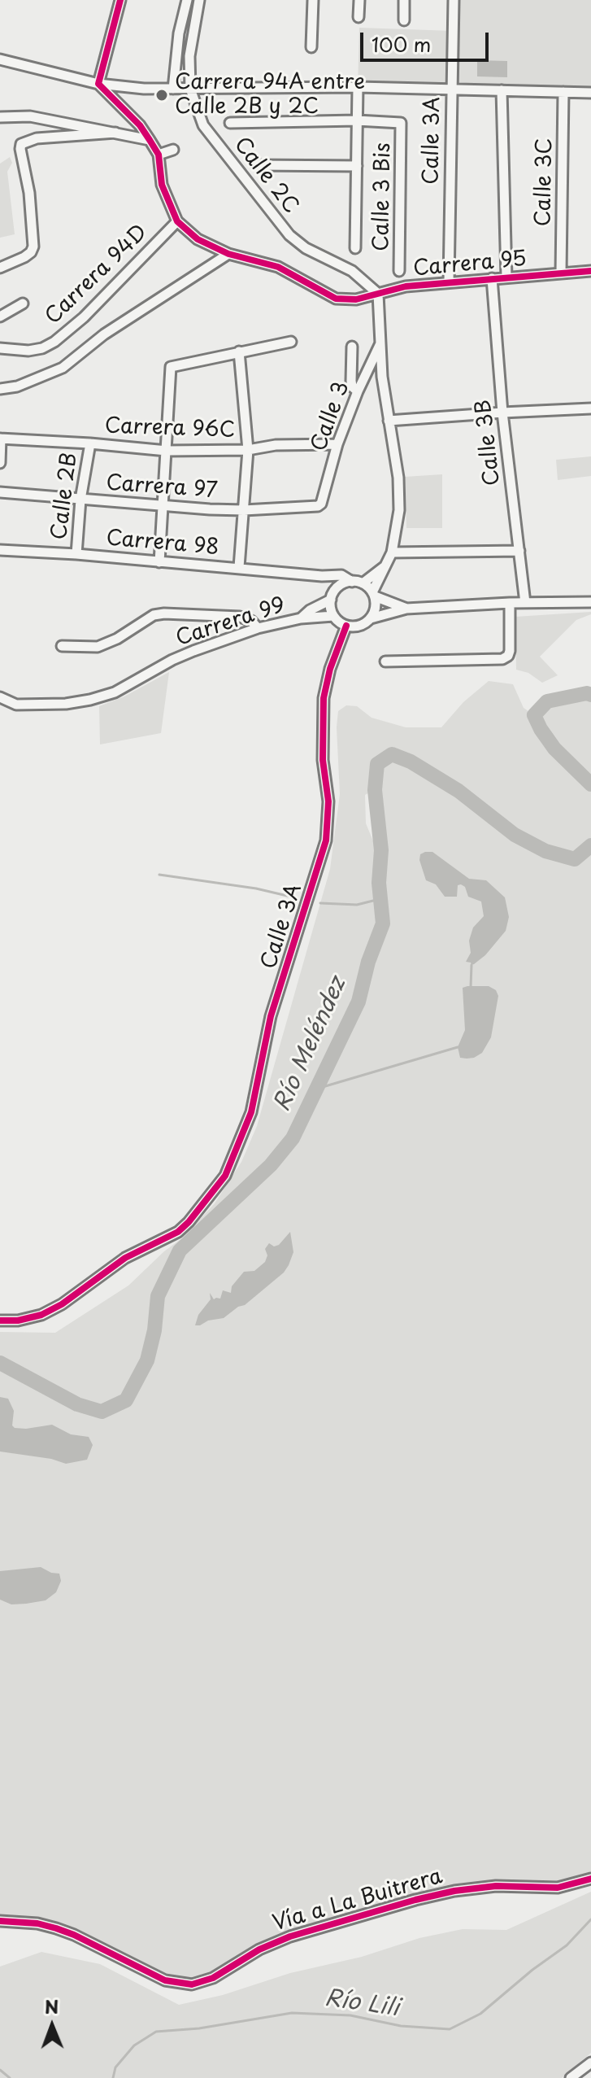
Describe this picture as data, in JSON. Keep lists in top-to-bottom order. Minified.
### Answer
{"streets":{"street":["Calle 3A","Calle 2C","Calle 3C","Calle 3 Bis","Carrera 95","Carrera 94D","Calle 3","Carrera 96C","Calle 3B","Carrera 97","Calle 2B","Carrera 98","Carrera 99","Vía a La Buitrera"]},"crossings":[["Calle 3A","Carrera 95"],["Calle 3A","Carrera 98"],["Calle 3A","Carrera 99"],["Calle 2C","Carrera 95"],["Calle 3C","Carrera 95"],["Carrera 95","Carrera 94D"],["Carrera 95","Calle 3B"],["Calle 3","Carrera 96C"],["Calle 3","Carrera 97"],["Carrera 96C","Calle 2B"],["Carrera 97","Calle 2B"],["Calle 2B","Carrera 98"],["Carrera 98","Carrera 99"]],"water":["Río Meléndez","Río Lili"],"places":["Carrera 94A entre Calle 2B y 2C"],"scale_bar":"100 m","north":"top"}
